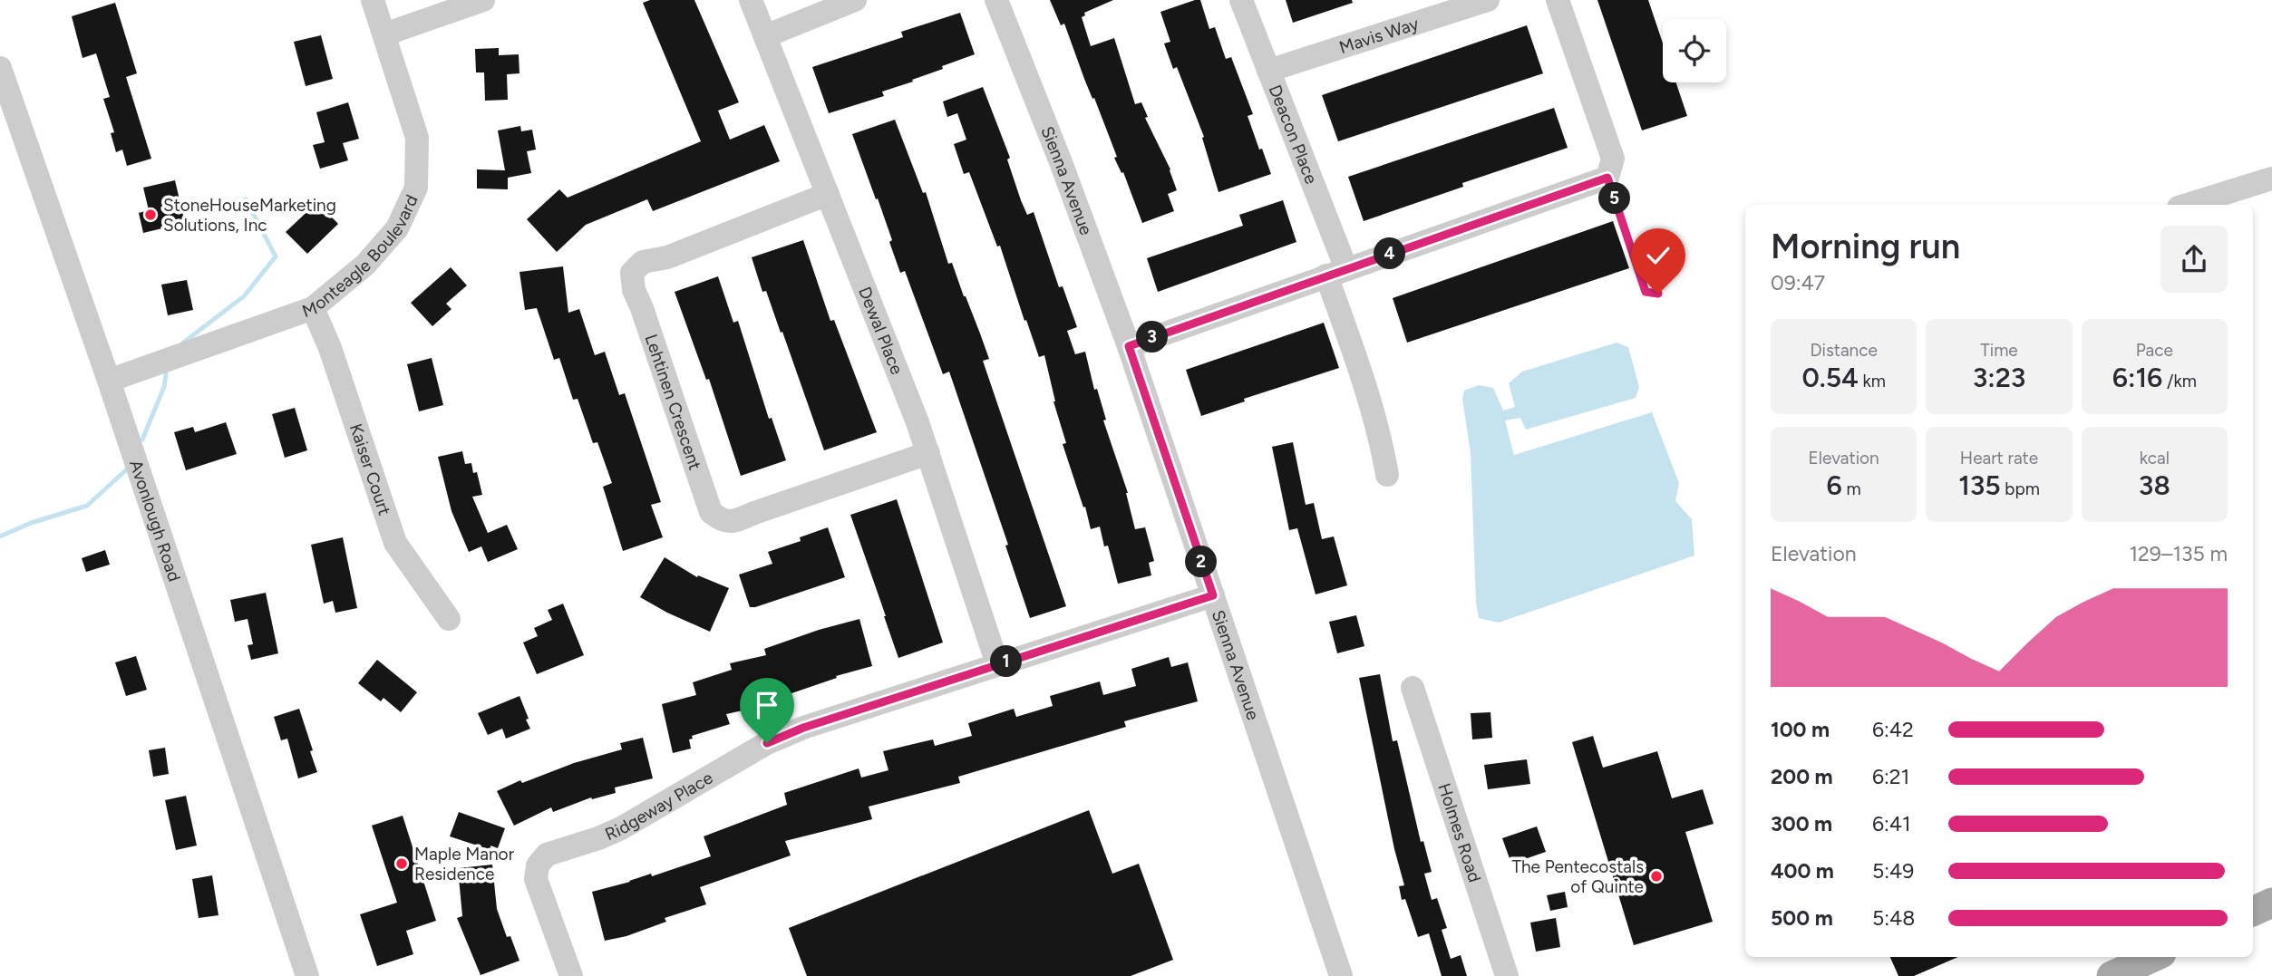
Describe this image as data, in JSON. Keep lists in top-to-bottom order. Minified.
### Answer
{"streets":{"street":["Mavis Way","Deacon Place","Sienna Avenue","Monteagle Boulevard","Dewal Place","Lehtinen Crescent","Kaiser Court","Avonlough Road","Ridgeway Place","Holmes Road"]},"crossings":[["Mavis Way","Deacon Place"],["Sienna Avenue","Ridgeway Place"],["Monteagle Boulevard","Kaiser Court"],["Monteagle Boulevard","Avonlough Road"],["Dewal Place","Lehtinen Crescent"],["Dewal Place","Ridgeway Place"]],"places":["StoneHouseMarketing Solutions, Inc","Maple Manor Residence","The Pentecostals of Quinte"],"page":{"pins":["5","4","3","2","1"],"heading":["Morning run","09:47"],"stats":[["Distance","0.54 km"],["Time","3:23"],["Pace","6:16 /km"],["Elevation","6 m"],["Heart rate","135 bpm"],["kcal","38"]],"chart":["Elevation","129–135 m"],"list":[{"name":"100 m","note":"6:42"},{"name":"200 m","note":"6:21"},{"name":"300 m","note":"6:41"},{"name":"400 m","note":"5:49"},{"name":"500 m","note":"5:48"}]}}
